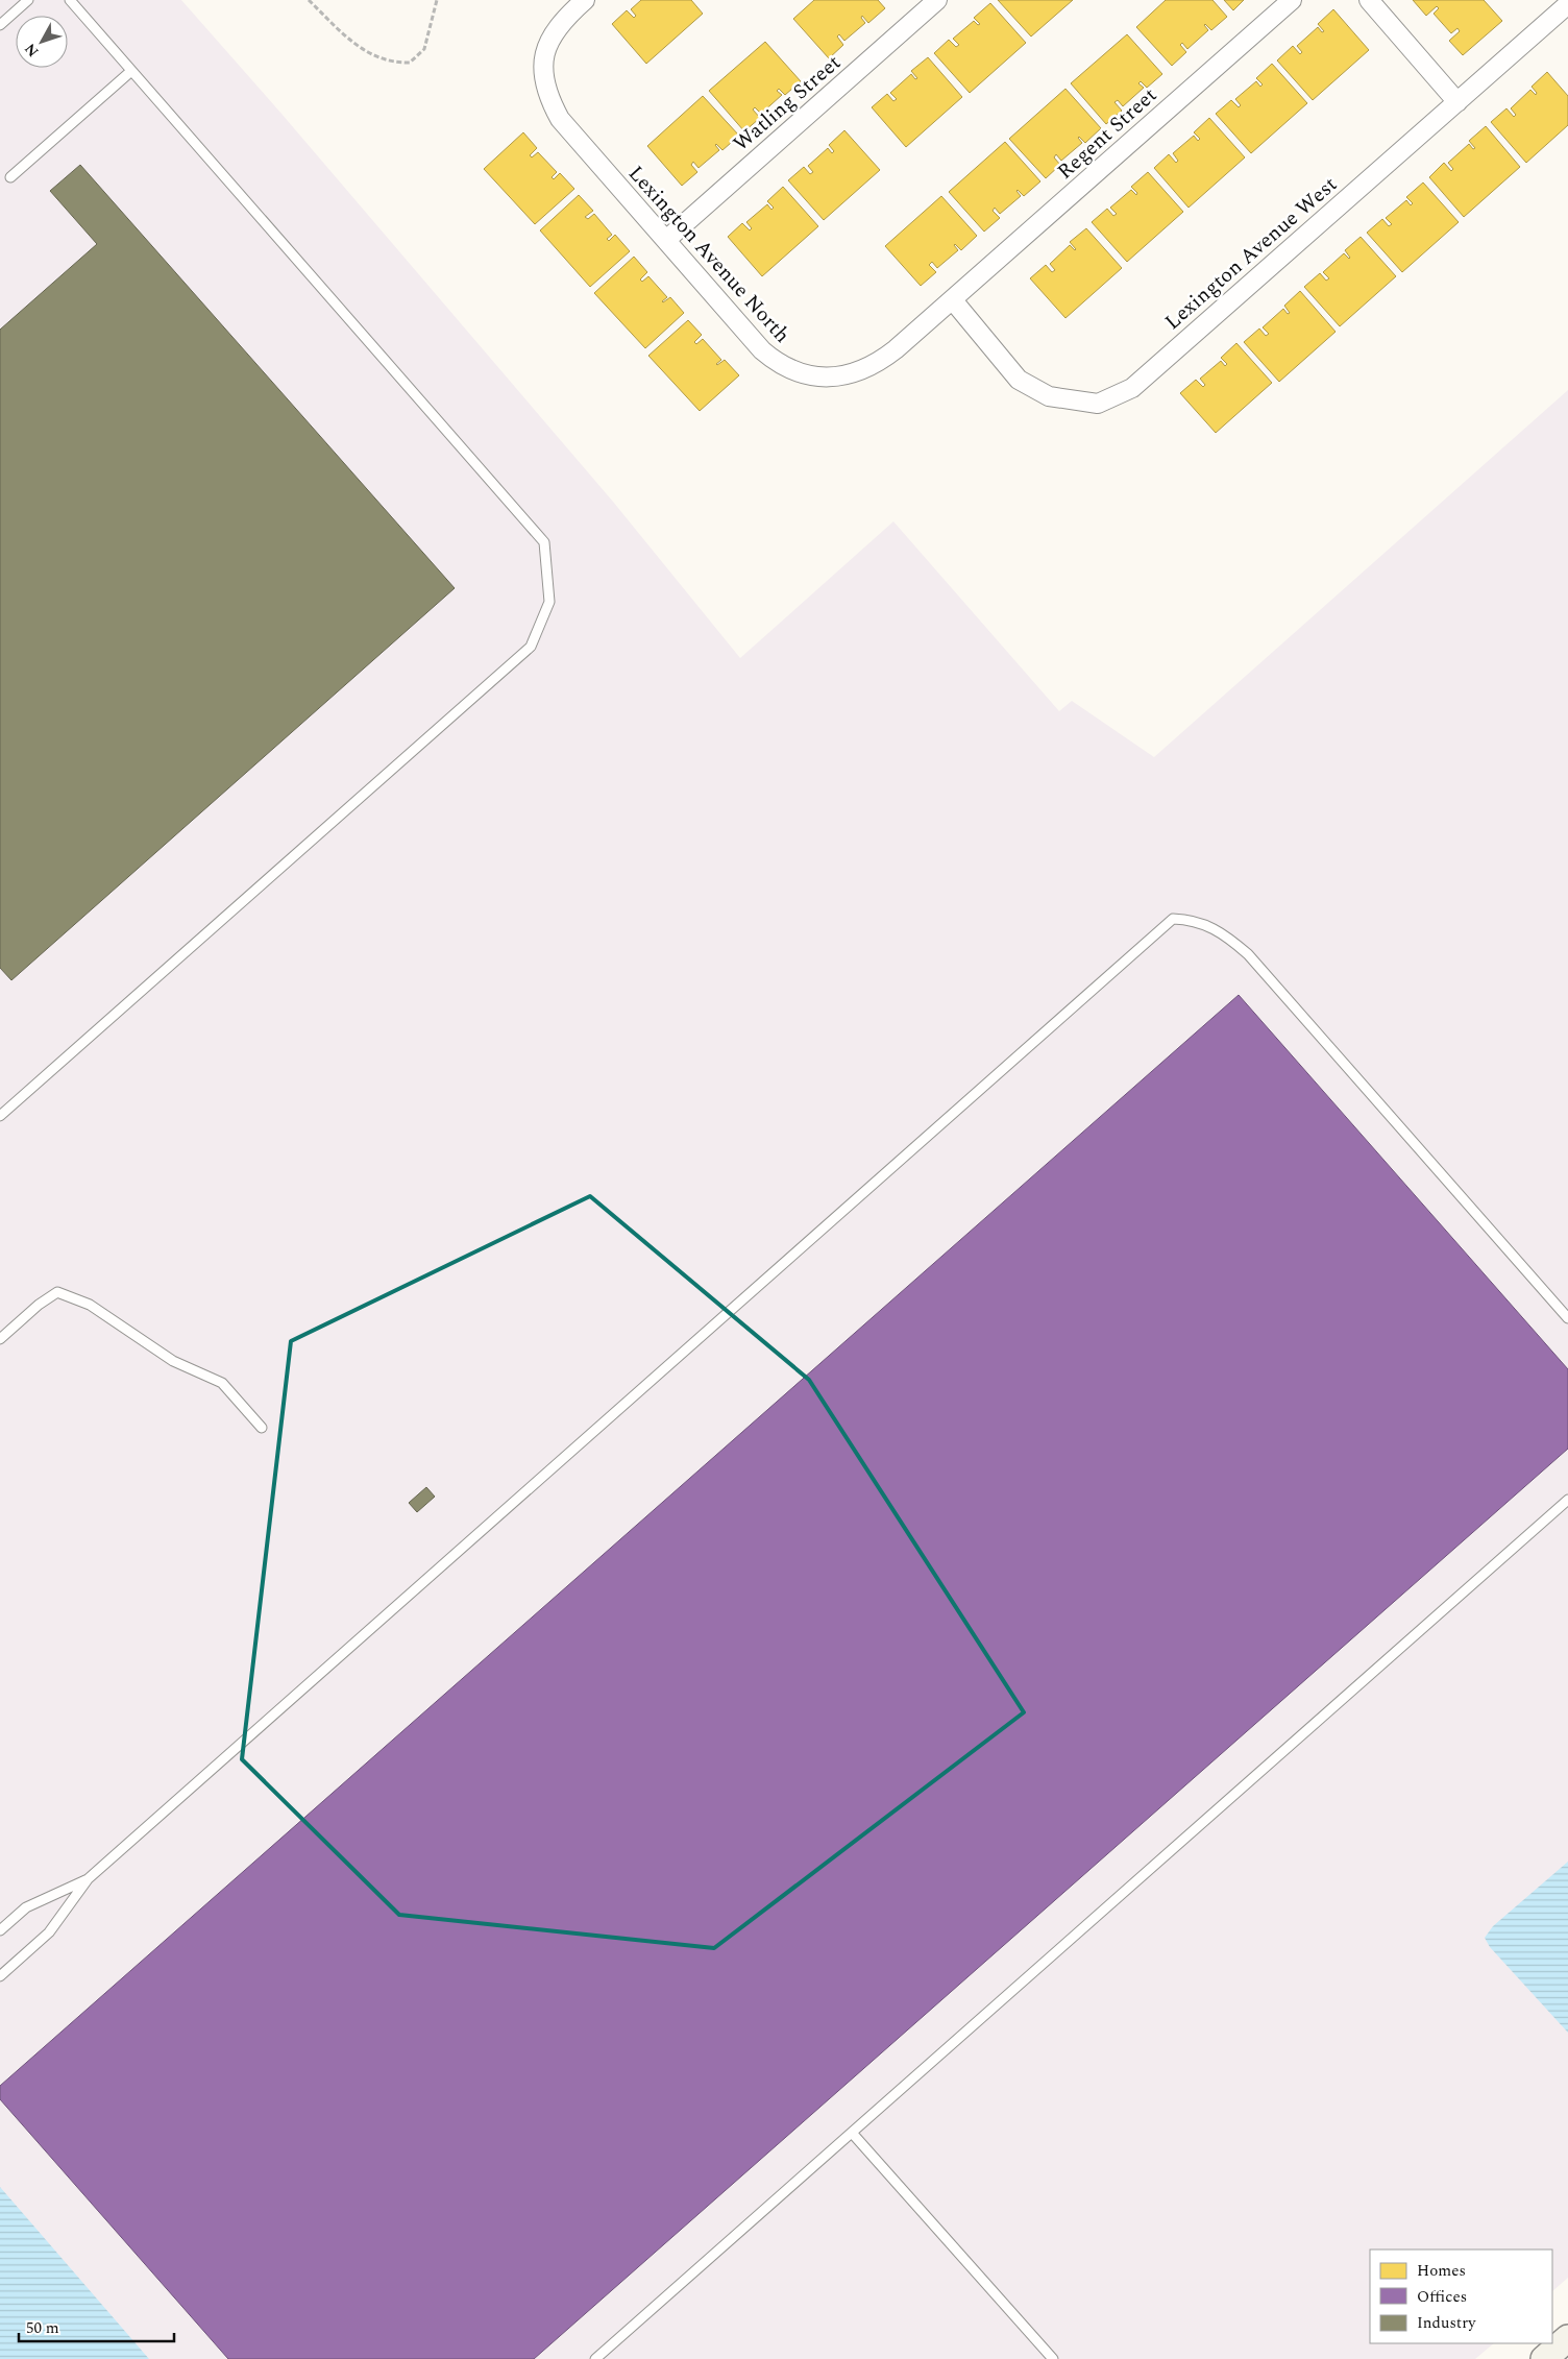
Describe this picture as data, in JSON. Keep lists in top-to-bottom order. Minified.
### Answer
{"streets":{"street":["Watling Street","Regent Street","Lexington Avenue West","Lexington Avenue North"]},"crossings":[["Watling Street","Lexington Avenue North"],["Regent Street","Lexington Avenue West"],["Regent Street","Lexington Avenue North"],["Lexington Avenue West","Lexington Avenue North"]],"legend":["Homes","Offices","Industry"],"scale_bar":"50 m","north":"bottom left"}
